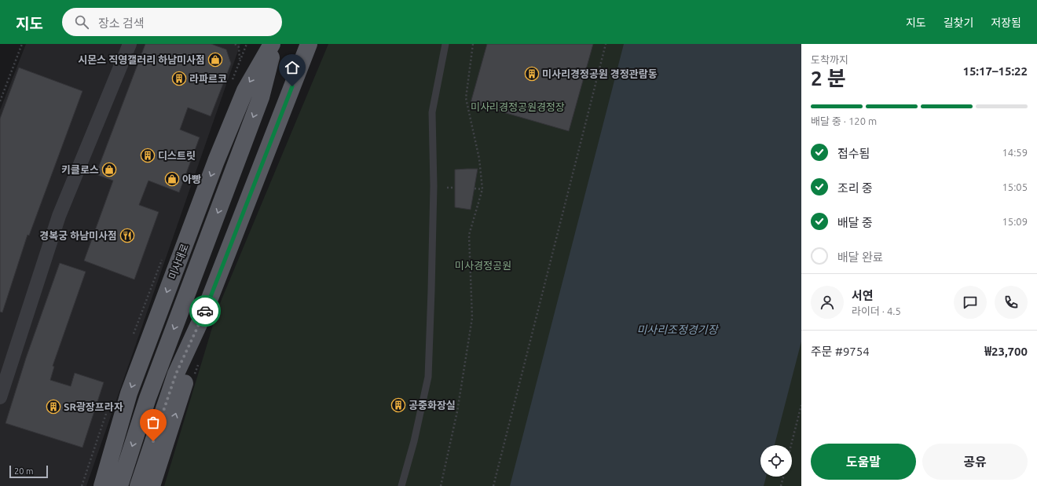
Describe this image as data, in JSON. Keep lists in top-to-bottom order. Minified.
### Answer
{"streets":{"main road":["미사대로"]},"water":["미사리조정경기장"],"parks":["미사리경정공원경정장","미사경정공원"],"places":{"shop":["시몬스 직영갤러리 하남미사점","키클로스","아빵"],"building":["미사리경정공원 경정관람동","라파르코","디스트릿","공중화장실","SR광장프라자"],"restaurant":["경복궁 하남미사점"]},"scale_bar":"20 m","page":{"header":"지도","search":"장소 검색","nav":["지도","길찾기","저장됨"],"heading":["2 분","도착까지","15:17–15:22"],"panel":["서연","라이더 · 4.5","주문 #9754","₩23,700"],"bar":"배달 중 · 120 m","list":[["접수됨","14:59"],["조리 중","15:05"],["배달 중","15:09"],"배달 완료"],"buttons":["도움말","공유"],"scale":"20 m"}}
